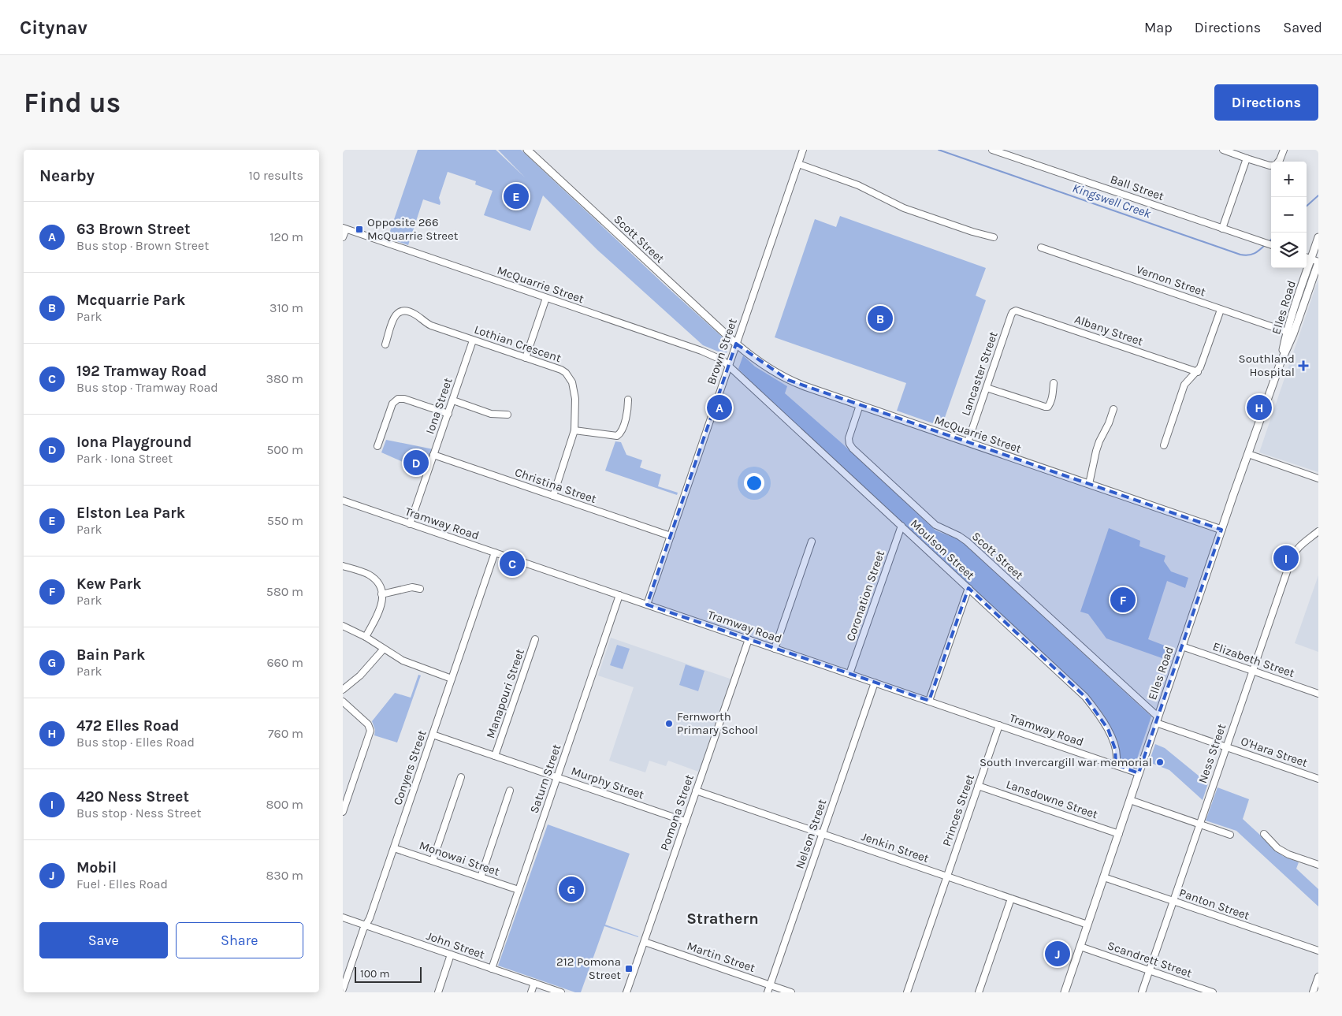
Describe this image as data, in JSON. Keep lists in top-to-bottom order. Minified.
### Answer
{"streets":{"main road":["Scott Street","McQuarrie Street","Elles Road"],"street":["Ball Street","Vernon Street","Albany Street","Lothian Crescent","Brown Street","Lancaster Street","Iona Street","Christina Street","Tramway Road","Moulson Street","Coronation Street","Elizabeth Street","Manapouri Street","O'Hara Street","Ness Street","Conyers Street","Saturn Street","Murphy Street","Lansdowne Street","Princes Street","Pomona Street","Nelson Street","Jenkin Street","Monowai Street","Panton Street","John Street","Martin Street","Scandrett Street"]},"crossings":[["Scott Street","McQuarrie Street"],["Scott Street","Elles Road"],["Scott Street","Brown Street"],["Scott Street","O'Hara Street"],["Vernon Street","Elles Road"],["McQuarrie Street","Elles Road"],["McQuarrie Street","Brown Street"],["McQuarrie Street","Lancaster Street"],["McQuarrie Street","Moulson Street"],["Elles Road","Tramway Road"],["Elles Road","Elizabeth Street"],["Elles Road","O'Hara Street"],["Elles Road","Lansdowne Street"],["Elles Road","Jenkin Street"],["Elles Road","Panton Street"],["Elles Road","Scandrett Street"],["Albany Street","Lancaster Street"],["Lothian Crescent","Iona Street"],["Lothian Crescent","Christina Street"],["Brown Street","Christina Street"],["Brown Street","Tramway Road"],["Brown Street","Moulson Street"],["Iona Street","Christina Street"],["Iona Street","Tramway Road"],["Tramway Road","Moulson Street"],["Tramway Road","Coronation Street"],["Tramway Road","Conyers Street"],["Tramway Road","Saturn Street"],["Tramway Road","Princes Street"],["Tramway Road","Pomona Street"],["Tramway Road","Nelson Street"],["Moulson Street","Coronation Street"],["Elizabeth Street","Ness Street"],["Manapouri Street","Murphy Street"],["O'Hara Street","Ness Street"],["Ness Street","Panton Street"],["Ness Street","Scandrett Street"],["Conyers Street","Murphy Street"],["Conyers Street","Monowai Street"],["Conyers Street","John Street"],["Saturn Street","Murphy Street"],["Saturn Street","Monowai Street"],["Saturn Street","John Street"],["Murphy Street","Pomona Street"],["Lansdowne Street","Princes Street"],["Princes Street","Jenkin Street"],["Pomona Street","Jenkin Street"],["Pomona Street","Martin Street"],["Nelson Street","Jenkin Street"],["Nelson Street","Martin Street"]],"districts":["Strathern"],"water":["Kingswell Creek"],"places":{"transit":["Opposite 266 McQuarrie Street","212 Pomona Street"],"health":["Southland Hospital"],"other":["Fernworth Primary School","South Invercargill war memorial"]},"scale_bar":"100 m","page":{"header":"Citynav","nav":["Map","Directions","Saved"],"buttons":["Directions",["Save","Share"]],"title":"Find us","heading":["Nearby","10 results"],"map_buttons":["+","−"],"pins":["E","B","A","H","D","I","C","F","G","J"],"list":[{"mark":"A","name":"63 Brown Street","note":"Bus stop · Brown Street","value":"120 m"},{"mark":"B","name":"Mcquarrie Park","note":"Park","value":"310 m"},{"mark":"C","name":"192 Tramway Road","note":"Bus stop · Tramway Road","value":"380 m"},{"mark":"D","name":"Iona Playground","note":"Park · Iona Street","value":"500 m"},{"mark":"E","name":"Elston Lea Park","note":"Park","value":"550 m"},{"mark":"F","name":"Kew Park","note":"Park","value":"580 m"},{"mark":"G","name":"Bain Park","note":"Park","value":"660 m"},{"mark":"H","name":"472 Elles Road","note":"Bus stop · Elles Road","value":"760 m"},{"mark":"I","name":"420 Ness Street","note":"Bus stop · Ness Street","value":"800 m"},{"mark":"J","name":"Mobil","note":"Fuel · Elles Road","value":"830 m"}],"scale":"100 m"}}
